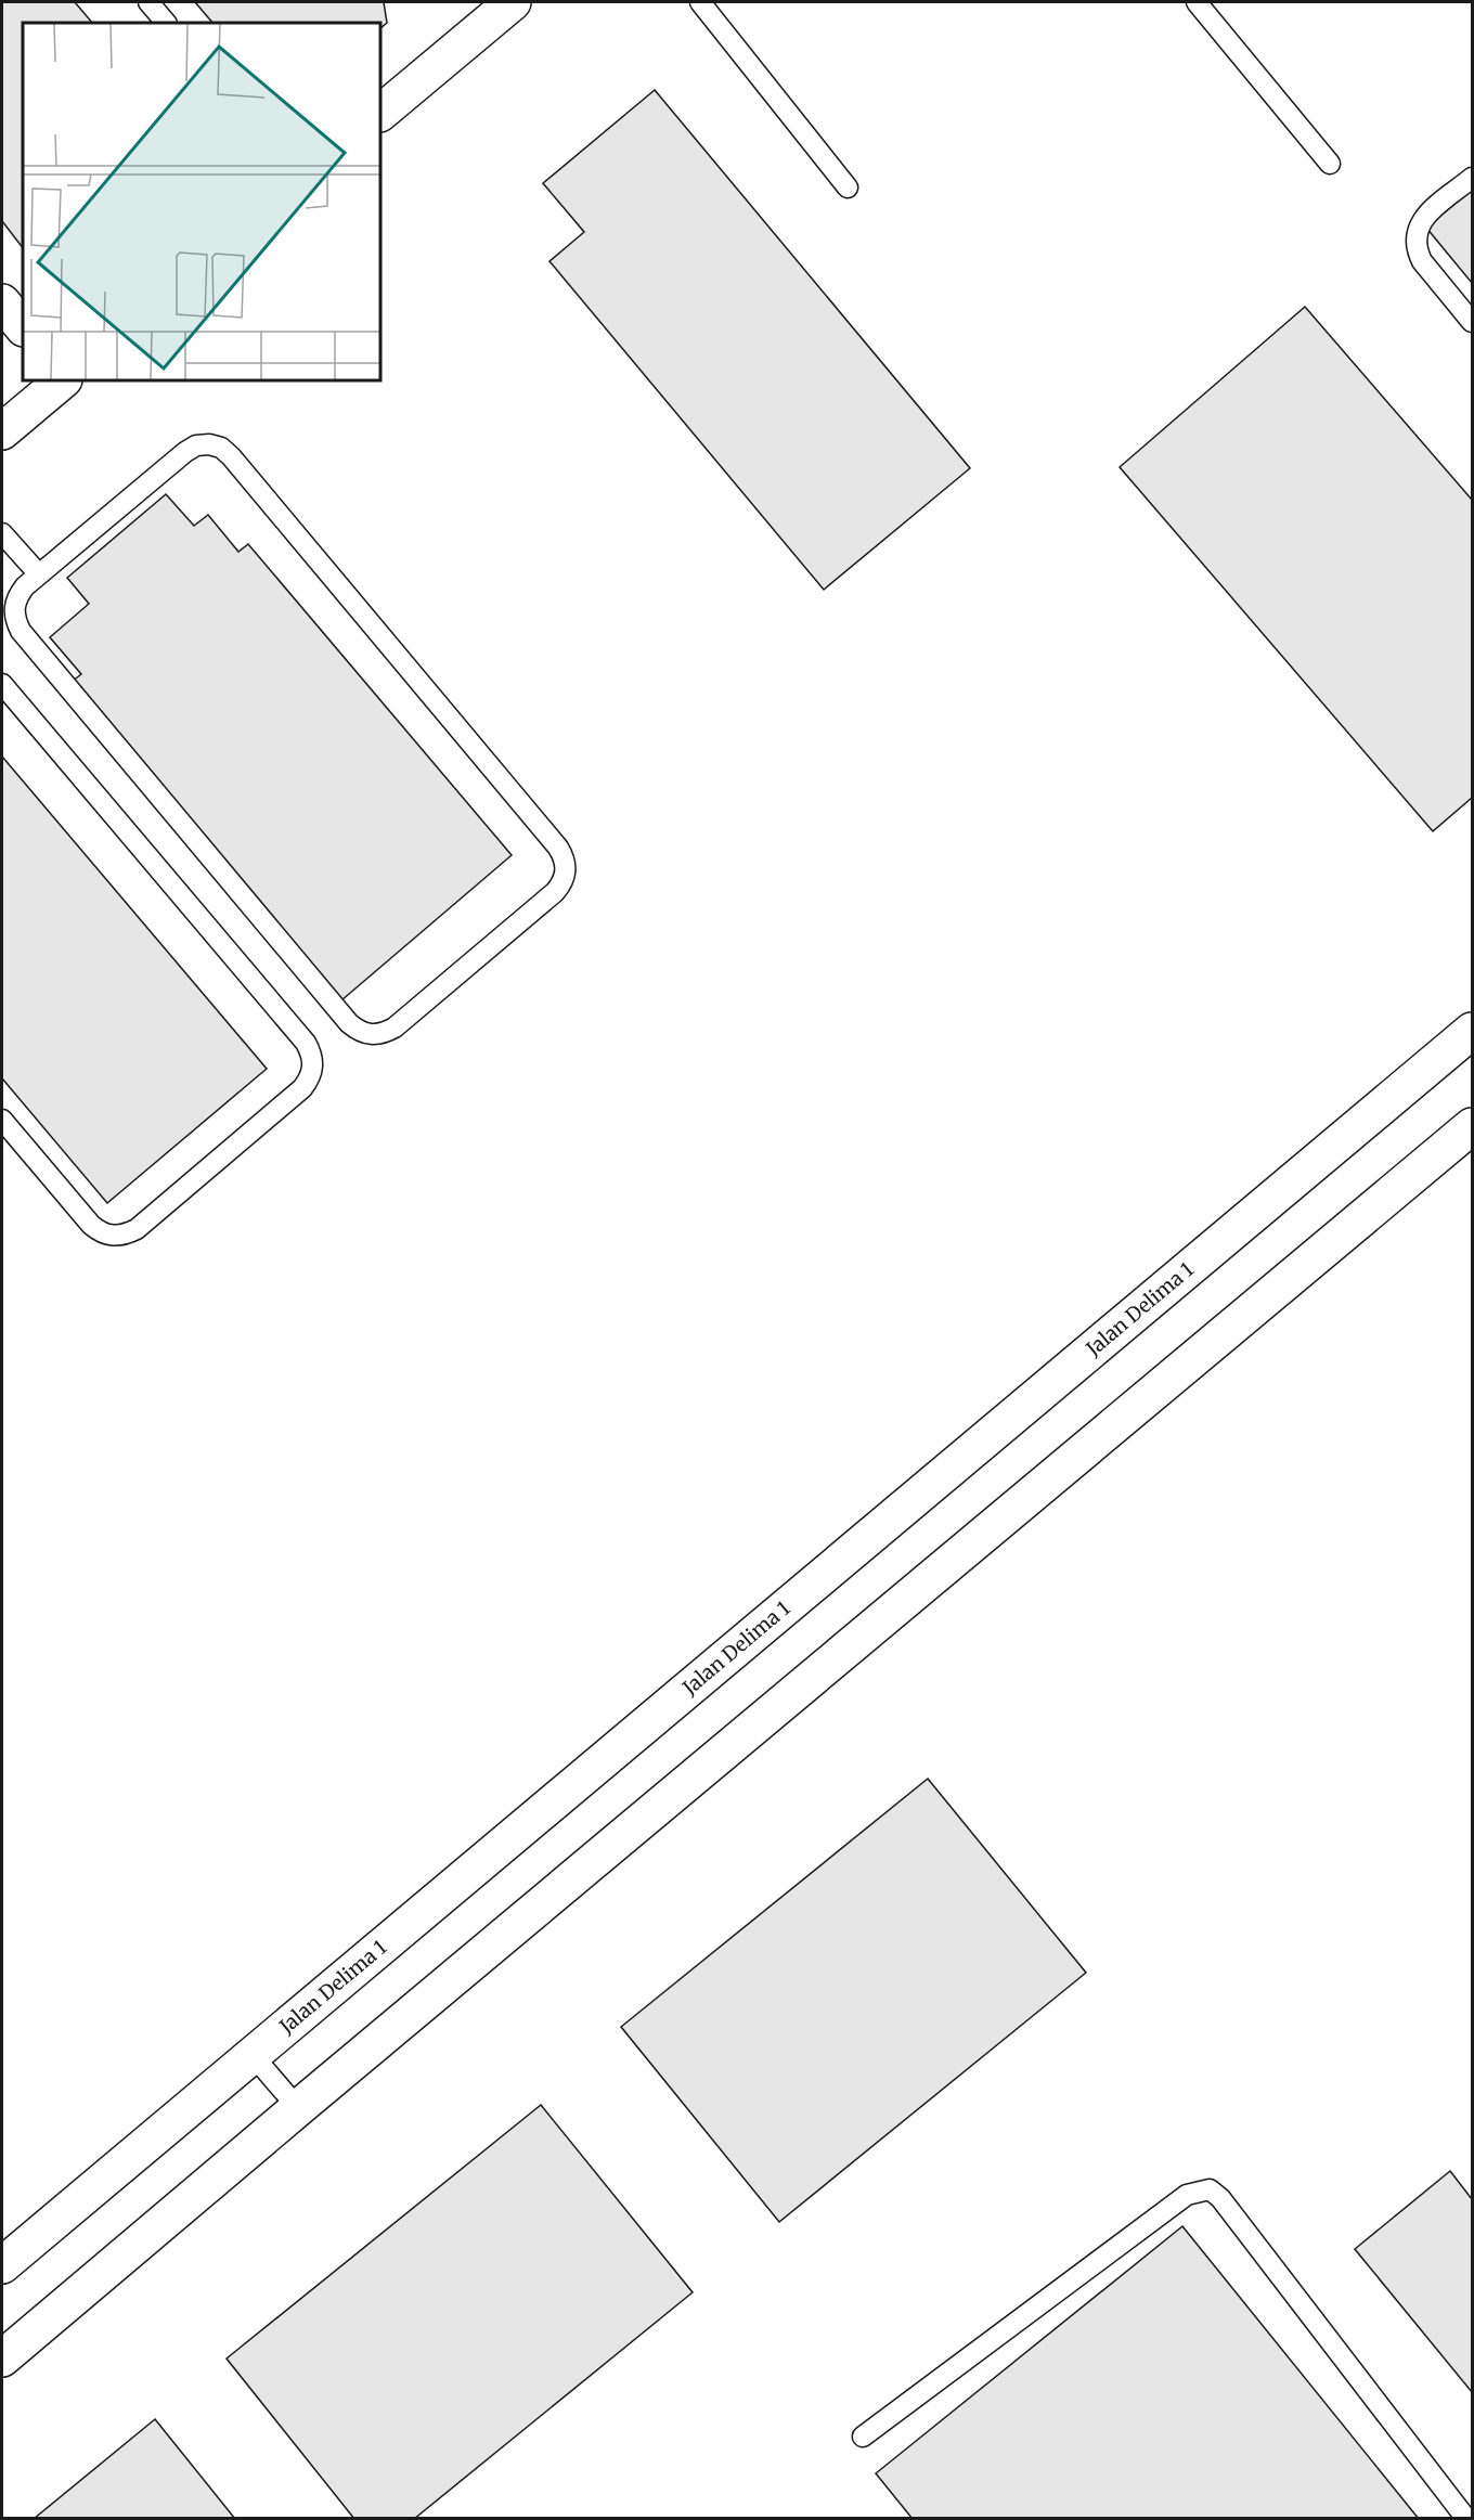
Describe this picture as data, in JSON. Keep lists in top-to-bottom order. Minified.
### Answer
{"streets":{"street":["Jalan Delima 1"]}}
